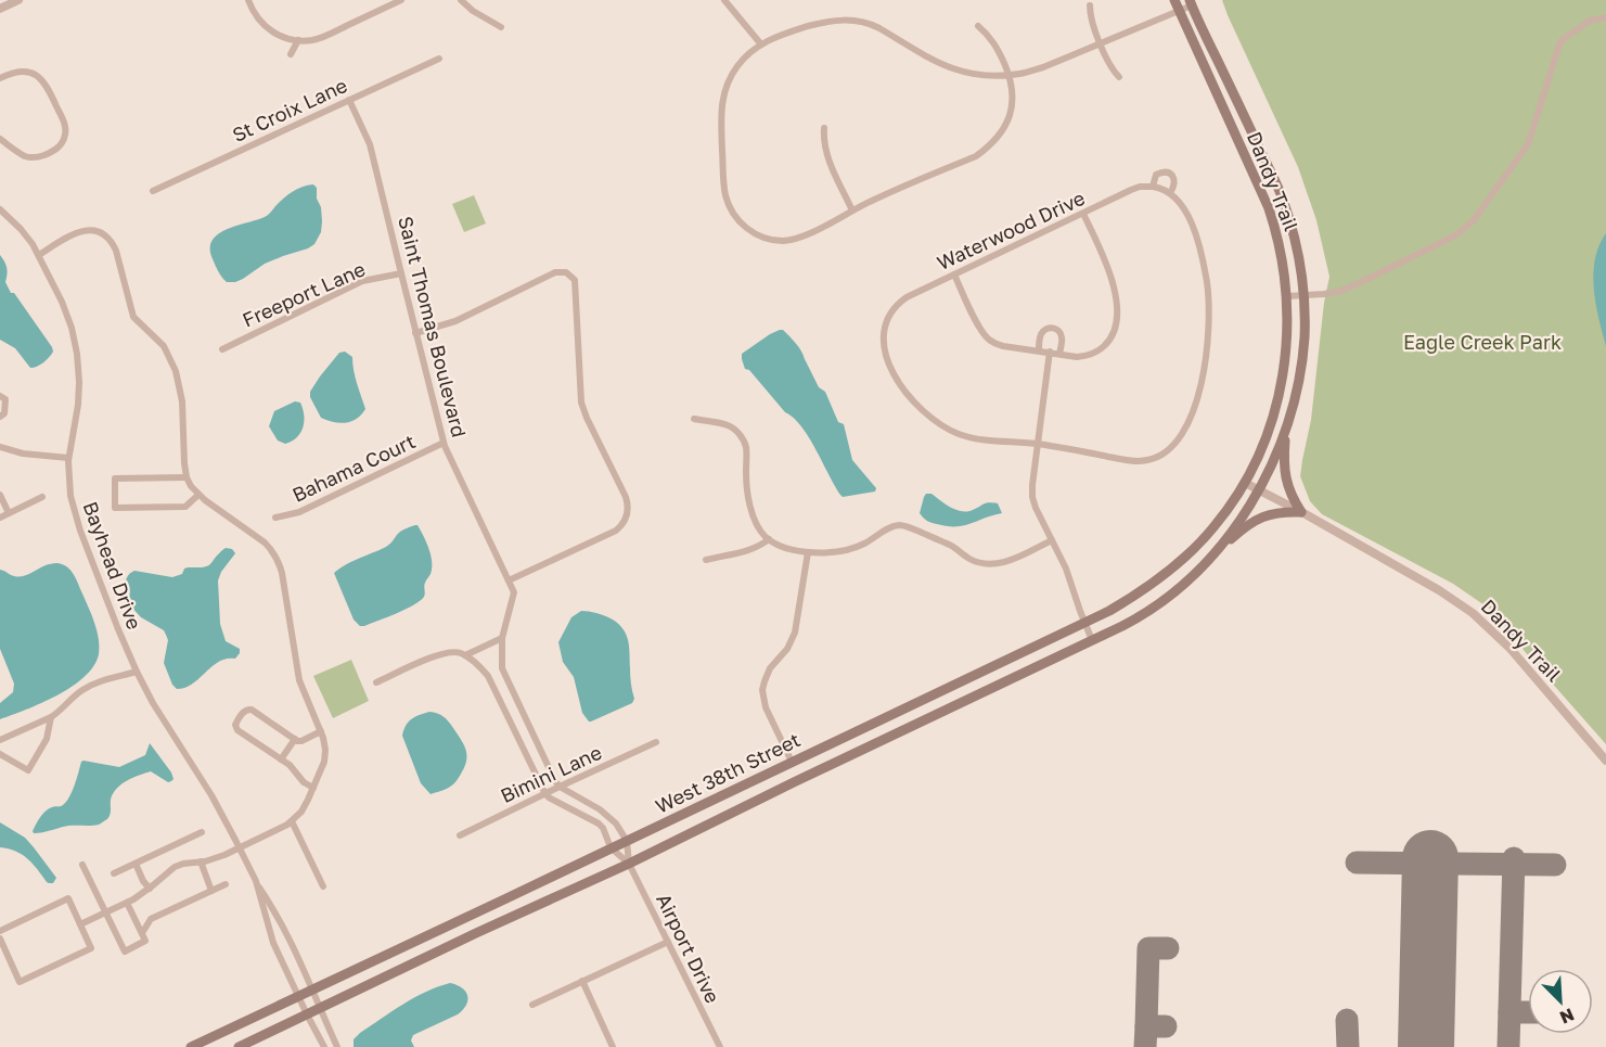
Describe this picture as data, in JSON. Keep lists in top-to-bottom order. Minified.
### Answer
{"streets":{"main road":["Dandy Trail","West 38th Street"],"street":["St Croix Lane","Waterwood Drive","Freeport Lane","Saint Thomas Boulevard","Bahama Court","Bayhead Drive","Bimini Lane","Airport Drive"]},"crossings":[["St Croix Lane","Saint Thomas Boulevard"],["Dandy Trail","West 38th Street"],["Freeport Lane","Saint Thomas Boulevard"],["Saint Thomas Boulevard","Bahama Court"],["Saint Thomas Boulevard","Bimini Lane"],["Bayhead Drive","West 38th Street"],["West 38th Street","Airport Drive"]],"parks":["Eagle Creek Park"],"north":"bottom right"}
